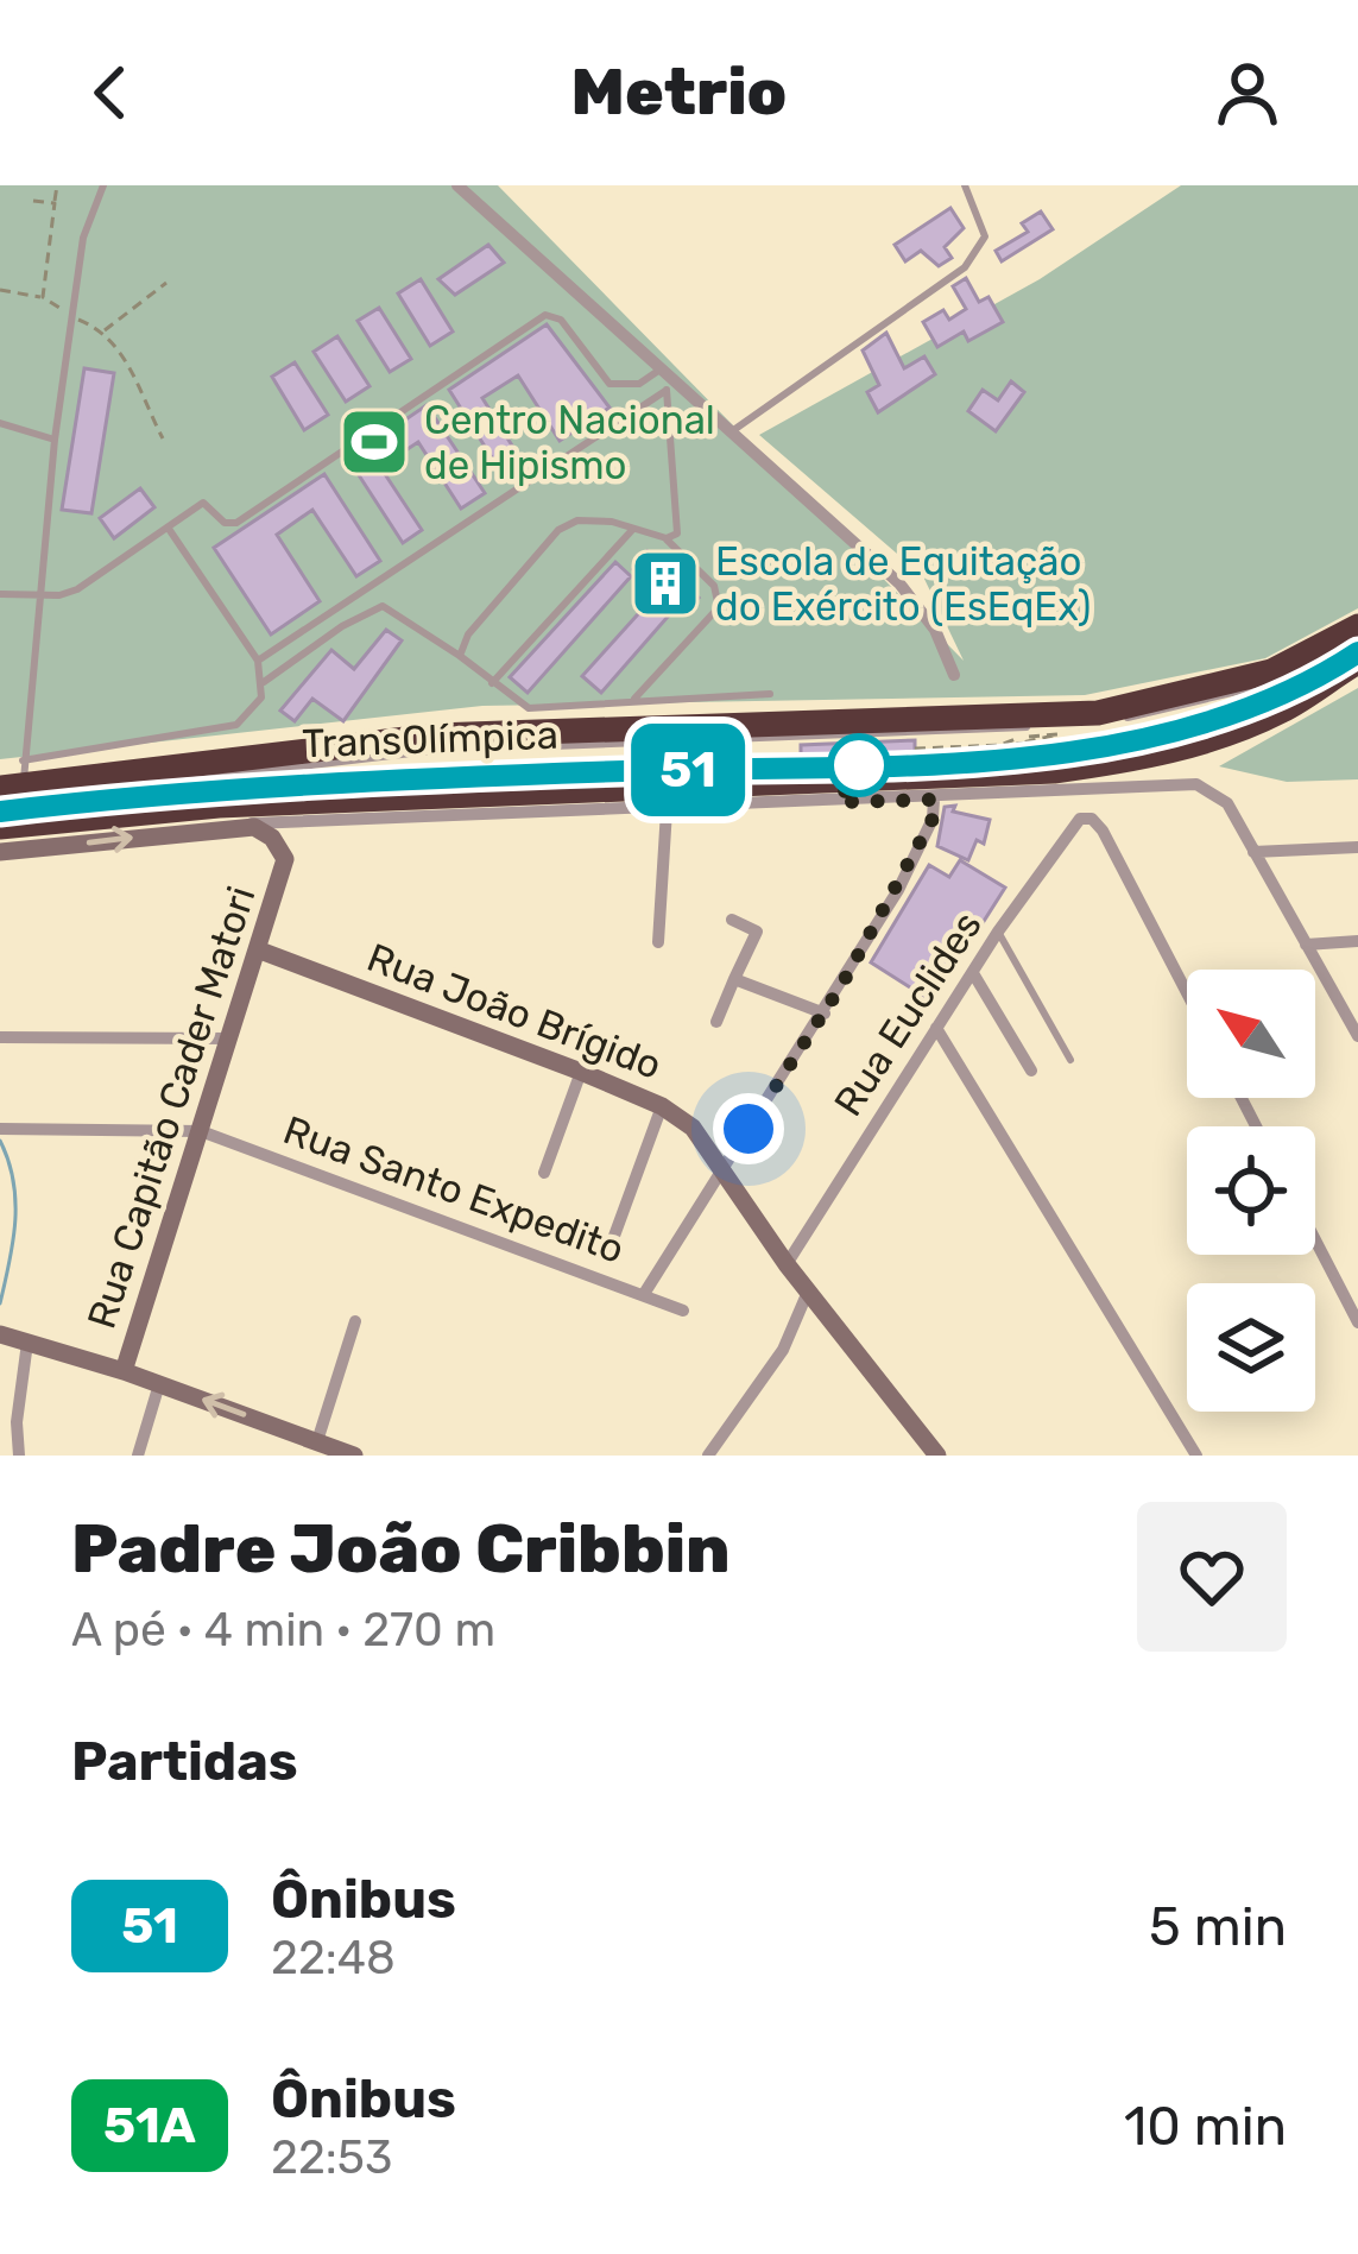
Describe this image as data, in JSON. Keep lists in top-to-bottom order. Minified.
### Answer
{"streets":{"highway":["TransOlímpica"],"street":["Rua João Brígido","Rua Euclides","Rua Capitão Cader Matori","Rua Santo Expedito"]},"crossings":[["Rua João Brígido","Rua Euclides"],["Rua João Brígido","Rua Capitão Cader Matori"],["Rua Capitão Cader Matori","Rua Santo Expedito"]],"places":{"sports":["Centro Nacional de Hipismo"],"building":["Escola de Equitação do Exército (EsEqEx)"]},"lines":["bus line 51"],"north":"top left","page":{"header":"Metrio","on_map":"51","heading":[["Padre João Cribbin","A pé · 4 min · 270 m"],"Partidas"],"list":[{"mark":"51","name":"Ônibus","note":"22:48","value":"5 min"},{"mark":"51A","name":"Ônibus","note":"22:53","value":"10 min"}]}}
